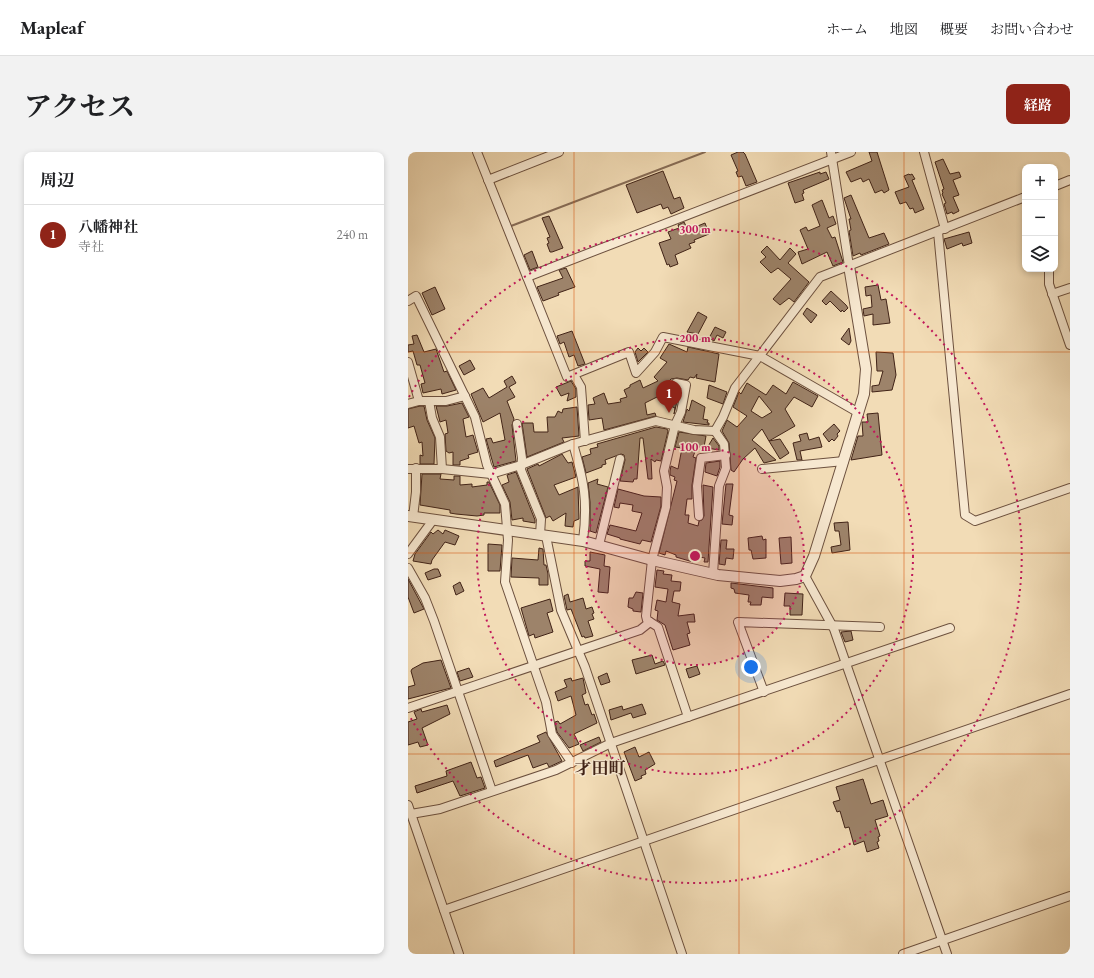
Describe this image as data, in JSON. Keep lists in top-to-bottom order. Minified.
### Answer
{"districts":["才田町"],"page":{"header":"Mapleaf","nav":["ホーム","地図","概要","お問い合わせ"],"title":"アクセス","buttons":"経路","heading":"周辺","map_buttons":["+","−"],"list":[{"mark":"1","name":"八幡神社","note":"寺社","value":"240 m"}],"pins":"1"},"rings":["300 m","200 m","100 m"]}
